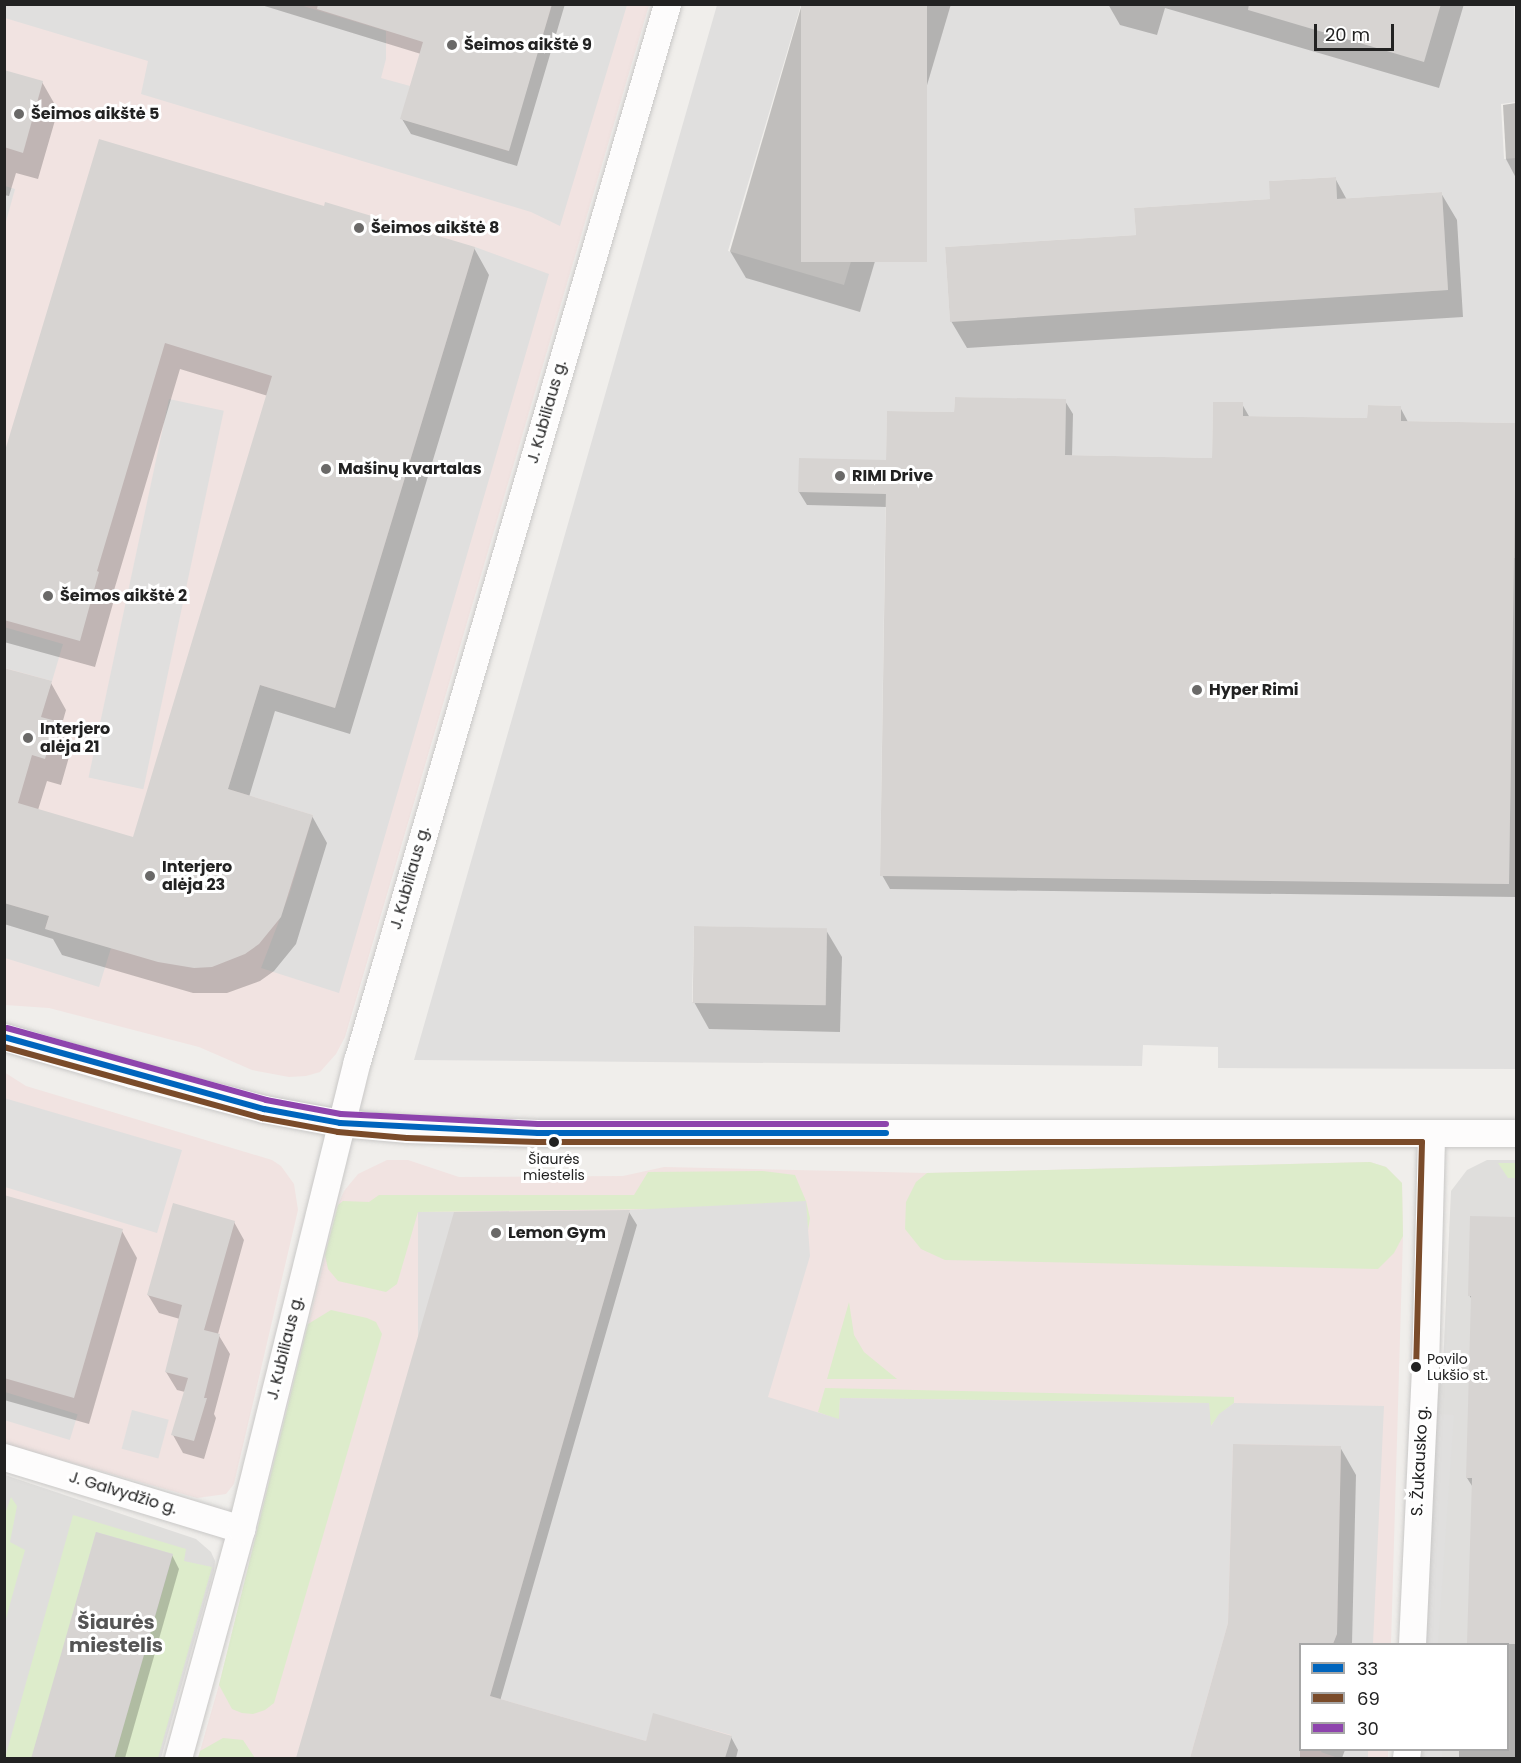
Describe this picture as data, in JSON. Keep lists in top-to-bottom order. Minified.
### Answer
{"streets":{"street":["J. Kubiliaus g.","S. Žukausko g.","J. Galvydžio g."]},"crossings":[["J. Kubiliaus g.","J. Galvydžio g."]],"districts":["Šiaurės miestelis"],"places":["Šeimos aikštė 9","Šeimos aikštė 5","Šeimos aikštė 8","Mašinų kvartalas","RIMI Drive","Šeimos aikštė 2","Hyper Rimi","Interjero alėja 21","Interjero alėja 23","Šiaurės miestelis","Lemon Gym","Povilo Lukšio st."],"lines":["transit line 30","transit line 33","transit line 69"],"legend":["33","69","30"],"scale_bar":"20 m"}
